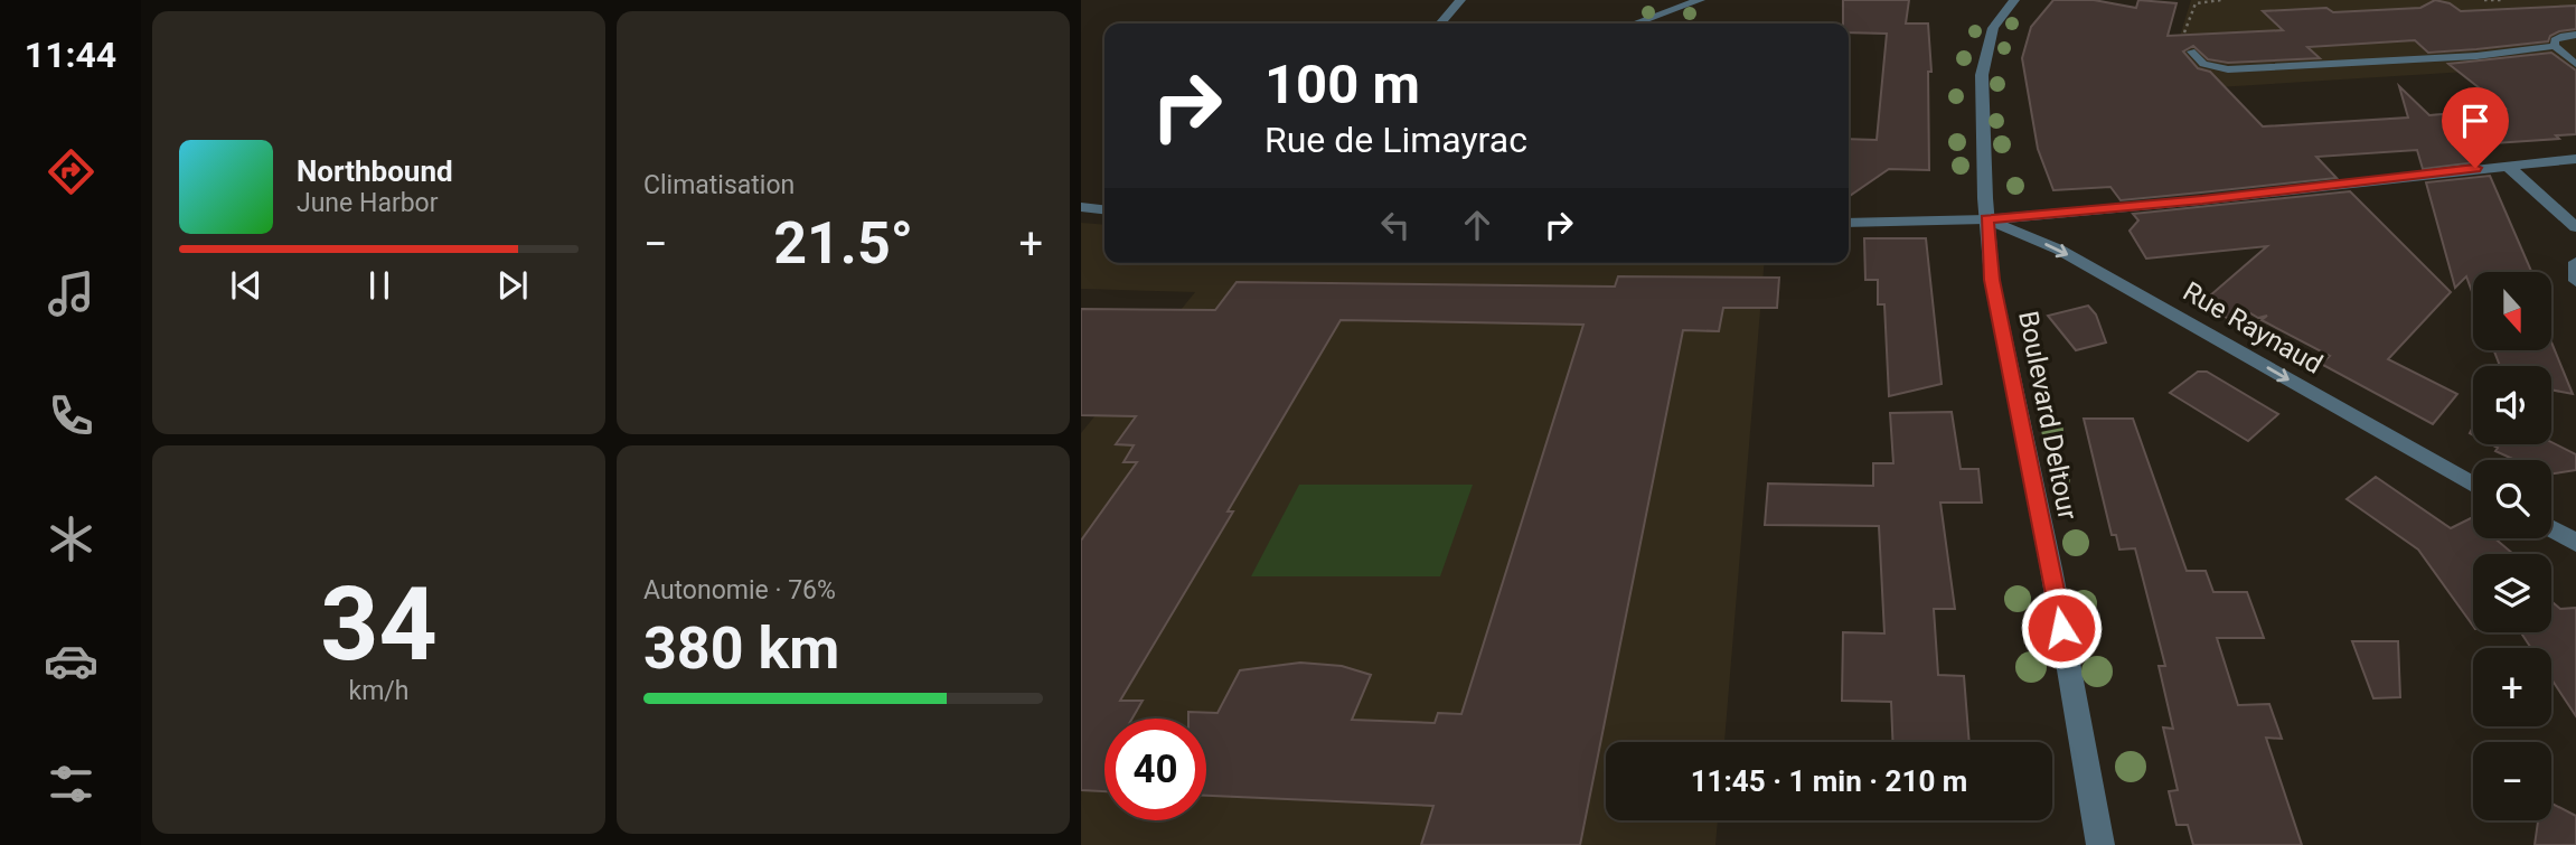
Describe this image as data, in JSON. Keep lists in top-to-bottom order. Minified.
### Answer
{"streets":{"street":["Rue Raynaud","Boulevard Deltour"]},"crossings":[["Rue Raynaud","Boulevard Deltour"]],"one_way":["Rue Raynaud"],"north":"bottom","page":{"tabs":"11:44","tile":["Climatisation",["34","km/h"],["Autonomie · 76%","380 km"]],"turn":["100 m","Rue de Limayrac"],"song":["Northbound","June Harbor"],"heat":["−","21.5°","+"],"map_buttons":["+","−"],"limit":"40","trip":"11:45 · 1 min · 210 m"}}
